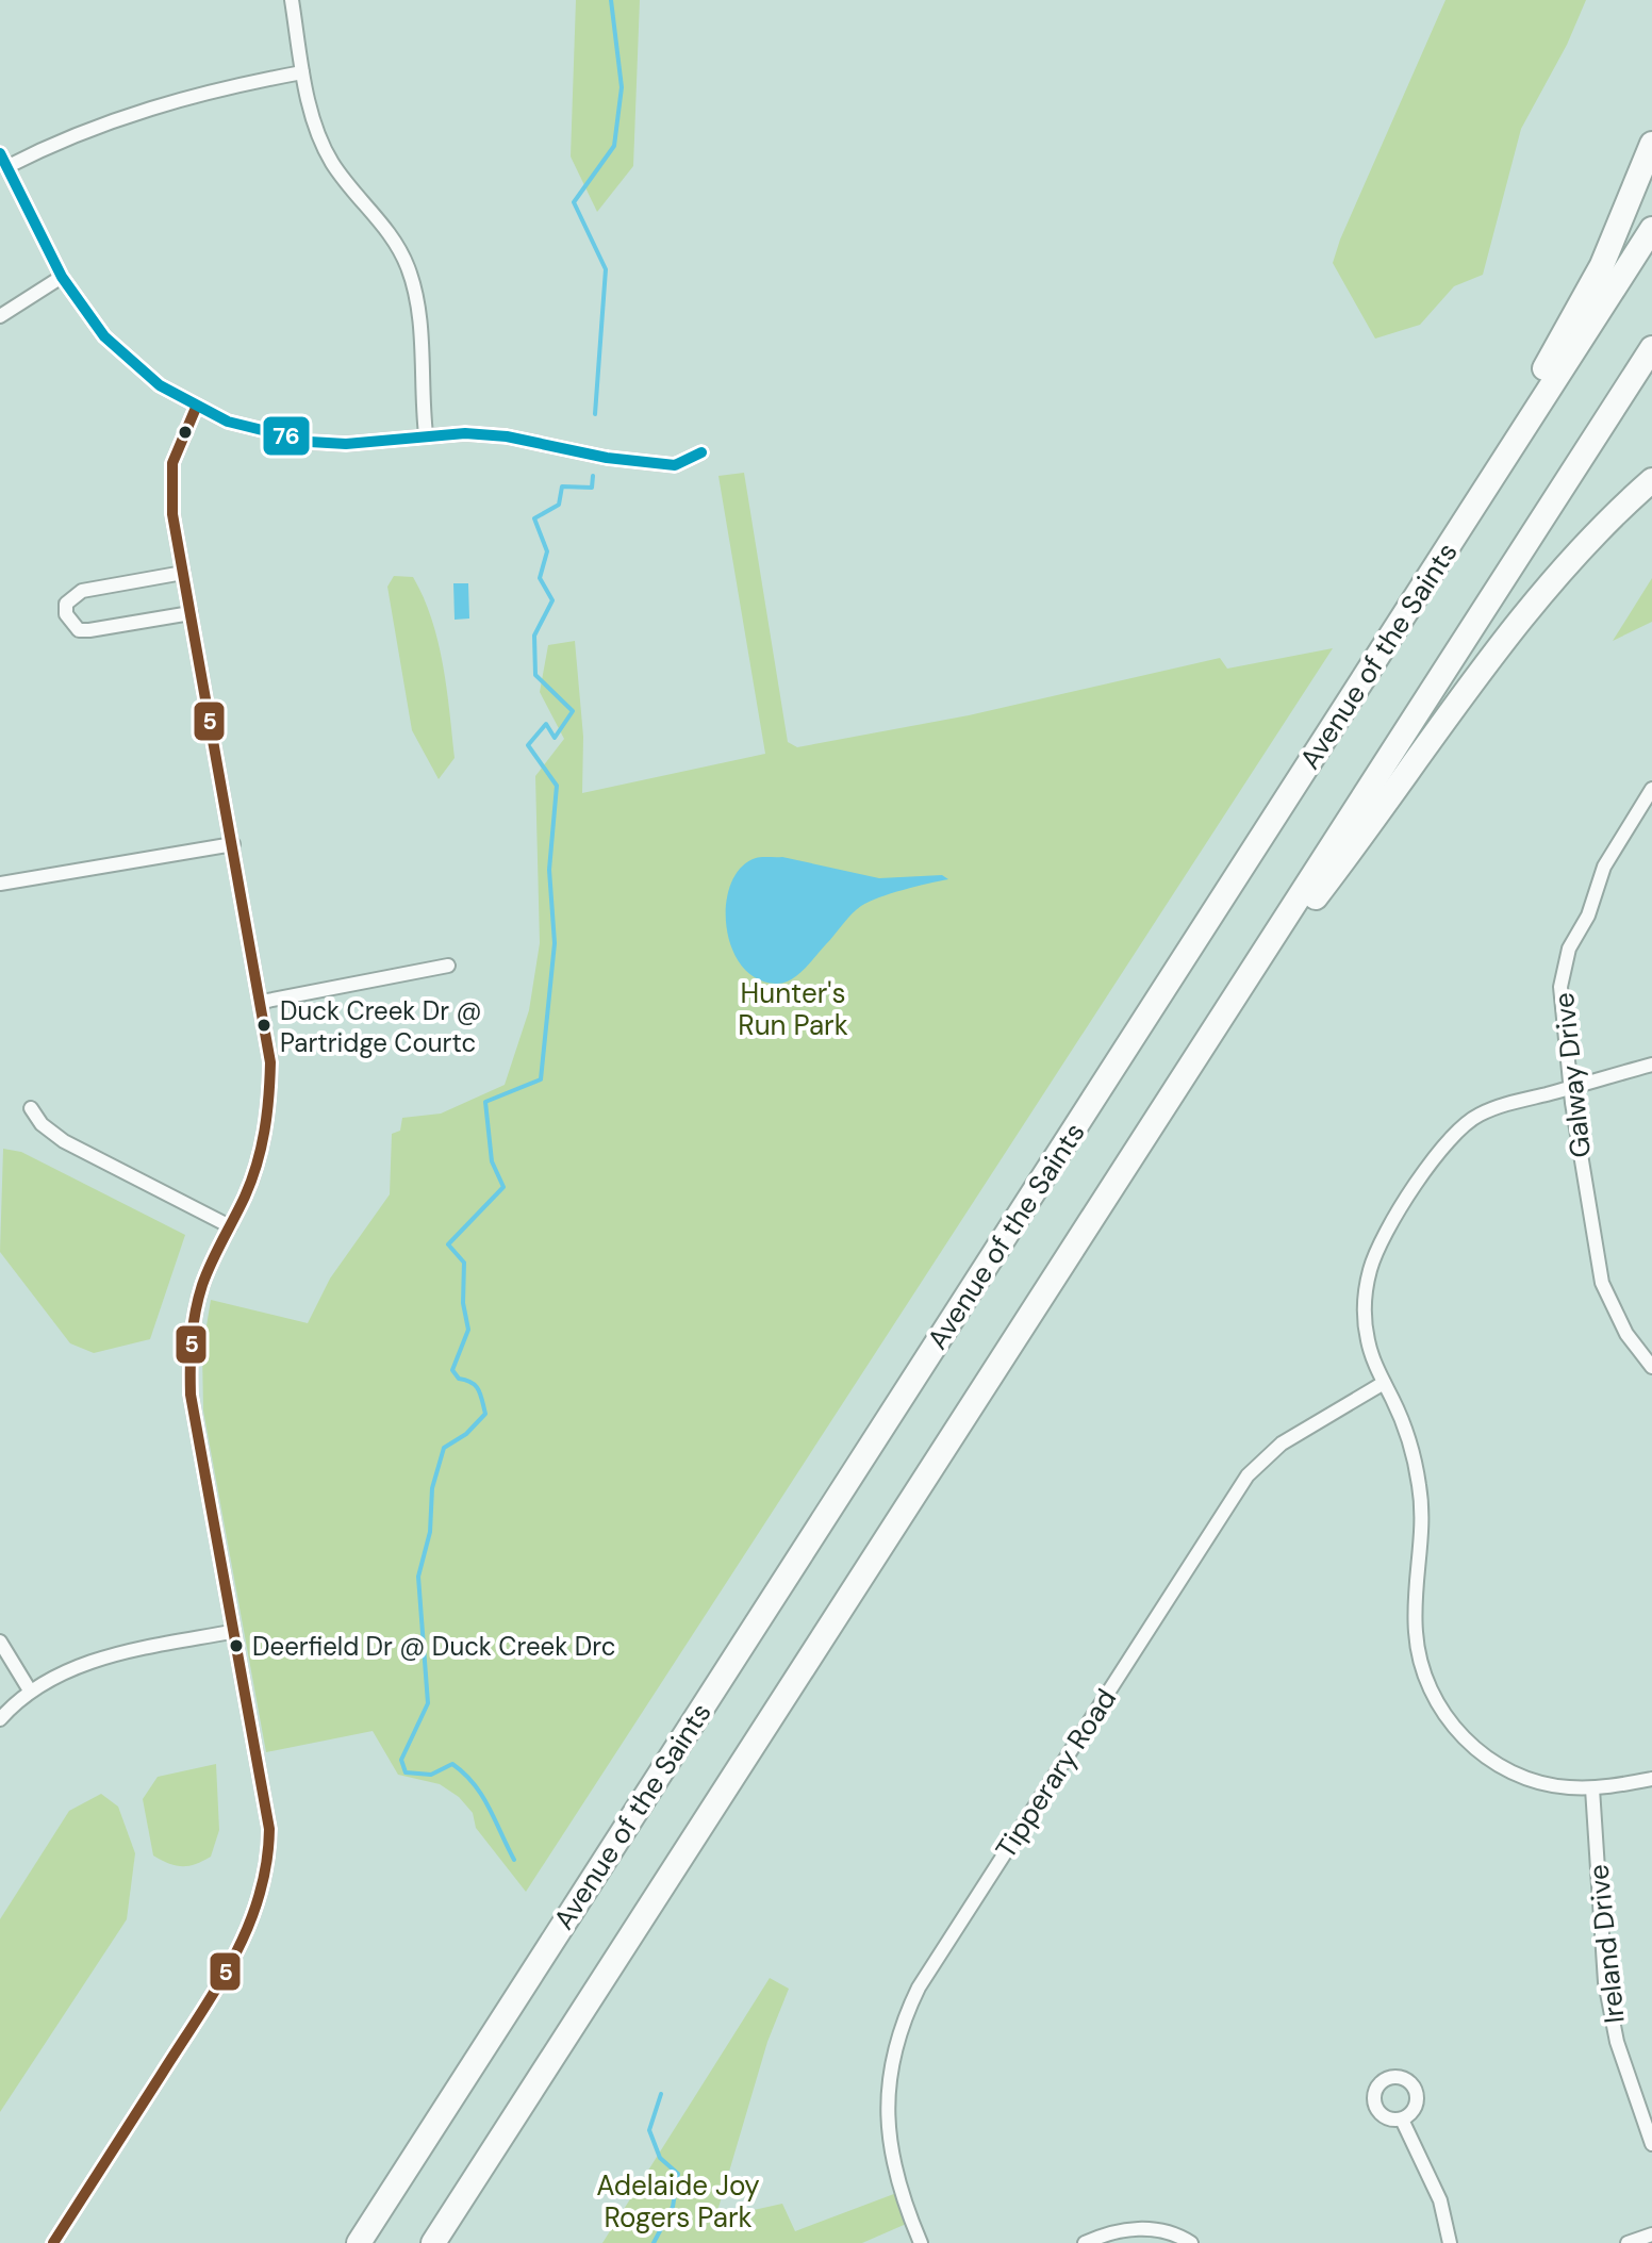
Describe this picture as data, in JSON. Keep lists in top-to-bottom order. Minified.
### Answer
{"streets":{"highway":["Avenue of the Saints"],"street":["Galway Drive","Tipperary Road","Ireland Drive"]},"parks":["Hunter's Run Park","Adelaide Joy Rogers Park"],"places":["Duck Creek Dr @ Partridge Courtc","Deerfield Dr @ Duck Creek Drc"],"lines":["transit line 76","transit line 5"]}
